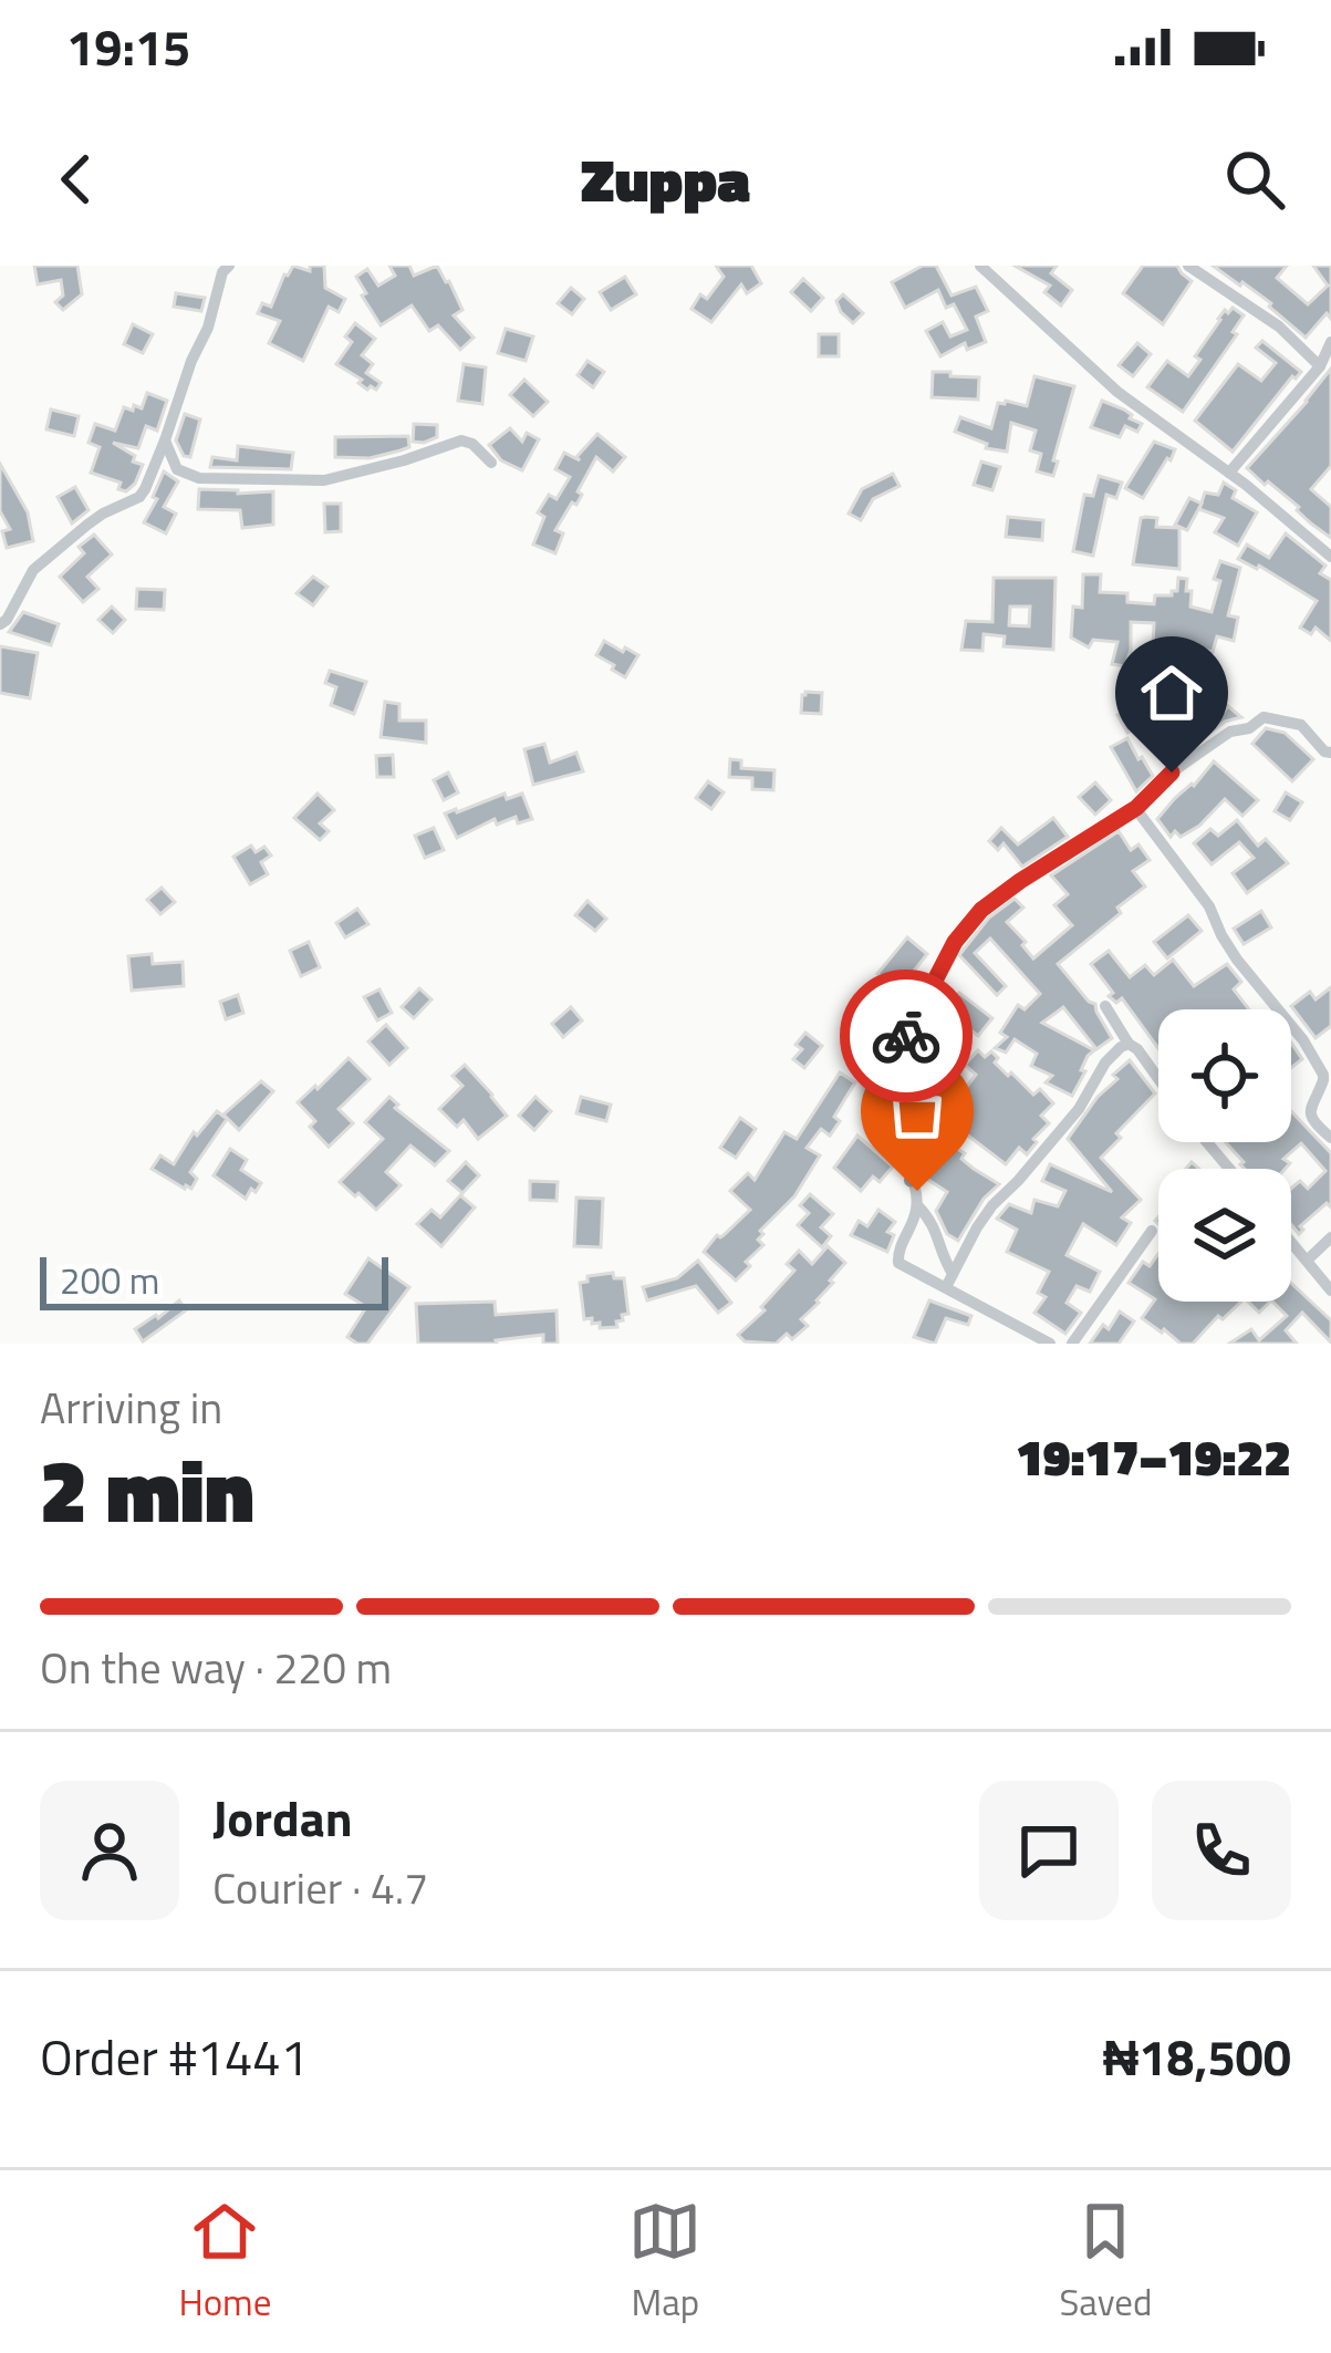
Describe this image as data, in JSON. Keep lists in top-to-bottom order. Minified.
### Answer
{"scale_bar":"200 m","page":{"status":"19:15","header":"Zuppa","scale":"200 m","heading":["2 min","Arriving in","19:17–19:22"],"panel":["Jordan","Courier · 4.7","Order #1441","₦18,500"],"bar":"On the way · 220 m","tabs":["Home","Map","Saved"]}}
